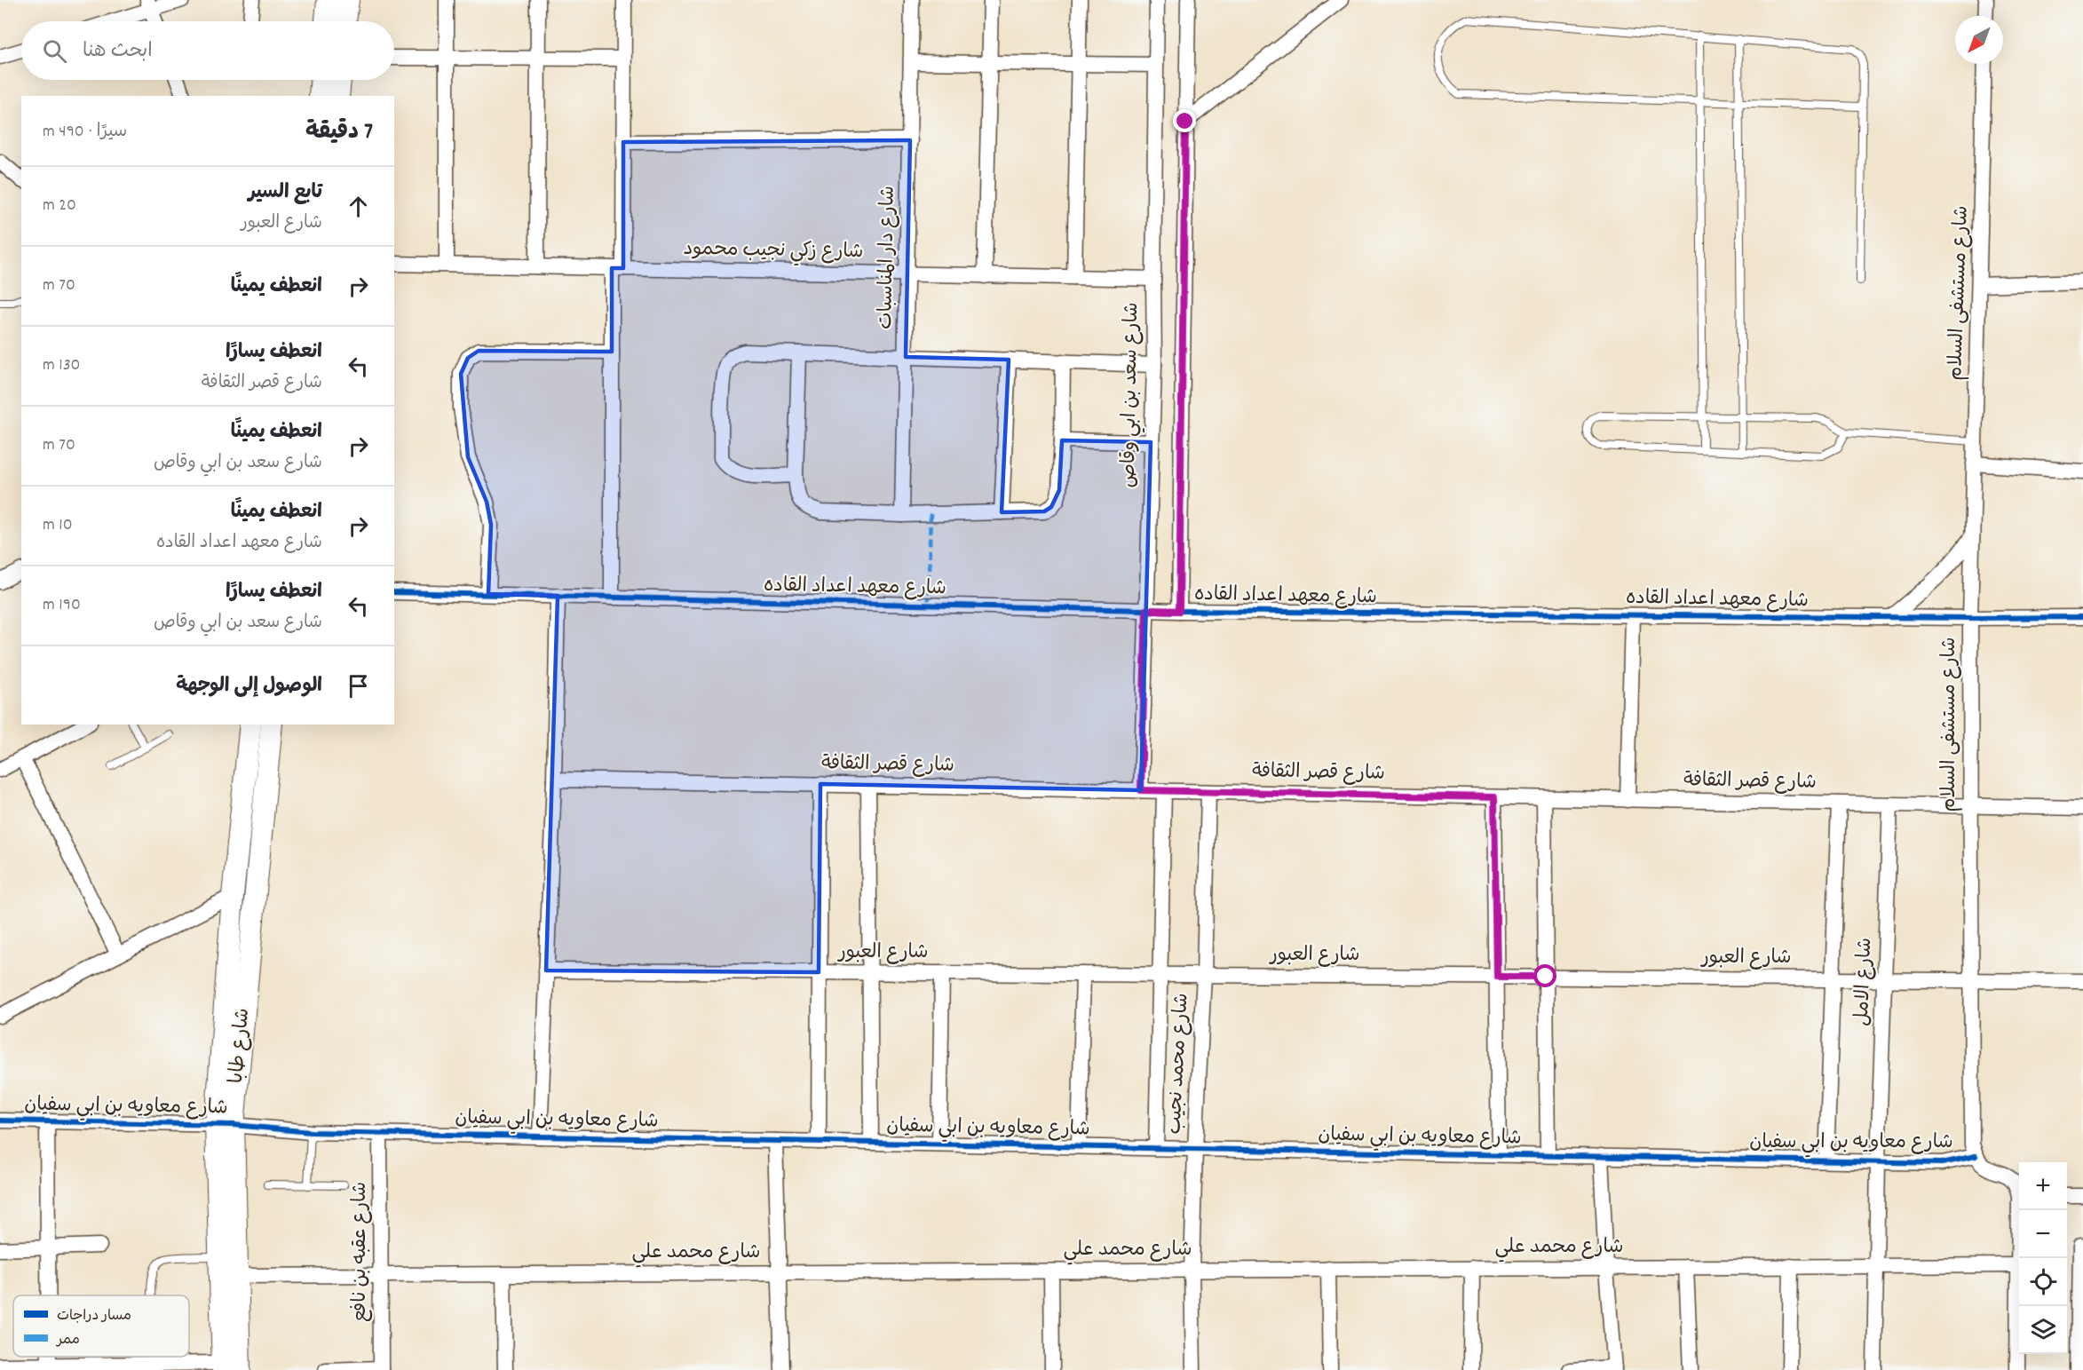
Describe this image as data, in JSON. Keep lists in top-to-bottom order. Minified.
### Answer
{"streets":{"street":["شارع زكي نجيب محمود","شارع دار المناسبات","شارع مستشفى السلام","شارع سعد بن ابي وقاص","شارع معهد اعداد القاده","شارع قصر الثقافة","شارع العبور","شارع الامل","شارع طابا","شارع محمد نجيب","شارع معاويه بن ابي سفيان","شارع محمد علي","شارع عقبه بن نافع"]},"crossings":[["شارع زكي نجيب محمود","شارع دار المناسبات"],["شارع زكي نجيب محمود","شارع سعد بن ابي وقاص"],["شارع مستشفى السلام","شارع معهد اعداد القاده"],["شارع مستشفى السلام","شارع قصر الثقافة"],["شارع مستشفى السلام","شارع العبور"],["شارع مستشفى السلام","شارع معاويه بن ابي سفيان"],["شارع سعد بن ابي وقاص","شارع معهد اعداد القاده"],["شارع سعد بن ابي وقاص","شارع قصر الثقافة"],["شارع قصر الثقافة","شارع الامل"],["شارع قصر الثقافة","شارع محمد نجيب"],["شارع العبور","شارع الامل"],["شارع العبور","شارع محمد نجيب"],["شارع الامل","شارع معاويه بن ابي سفيان"],["شارع الامل","شارع محمد علي"],["شارع طابا","شارع معاويه بن ابي سفيان"],["شارع طابا","شارع محمد علي"],["شارع محمد نجيب","شارع معاويه بن ابي سفيان"],["شارع محمد نجيب","شارع محمد علي"],["شارع معاويه بن ابي سفيان","شارع عقبه بن نافع"],["شارع محمد علي","شارع عقبه بن نافع"]],"legend":["مسار دراجات","ممر"],"north":"bottom left","page":{"search":"ابحث هنا","heading":["7 دقيقة","سيرًا · 490 m"],"list":[["تابع السير","شارع العبور","20 m"],["انعطف يمينًا","70 m"],["انعطف يسارًا","شارع قصر الثقافة","130 m"],["انعطف يمينًا","شارع سعد بن ابي وقاص","70 m"],["انعطف يمينًا","شارع معهد اعداد القاده","10 m"],["انعطف يسارًا","شارع سعد بن ابي وقاص","190 m"],"الوصول إلى الوجهة"],"map_buttons":["+","−"]}}
